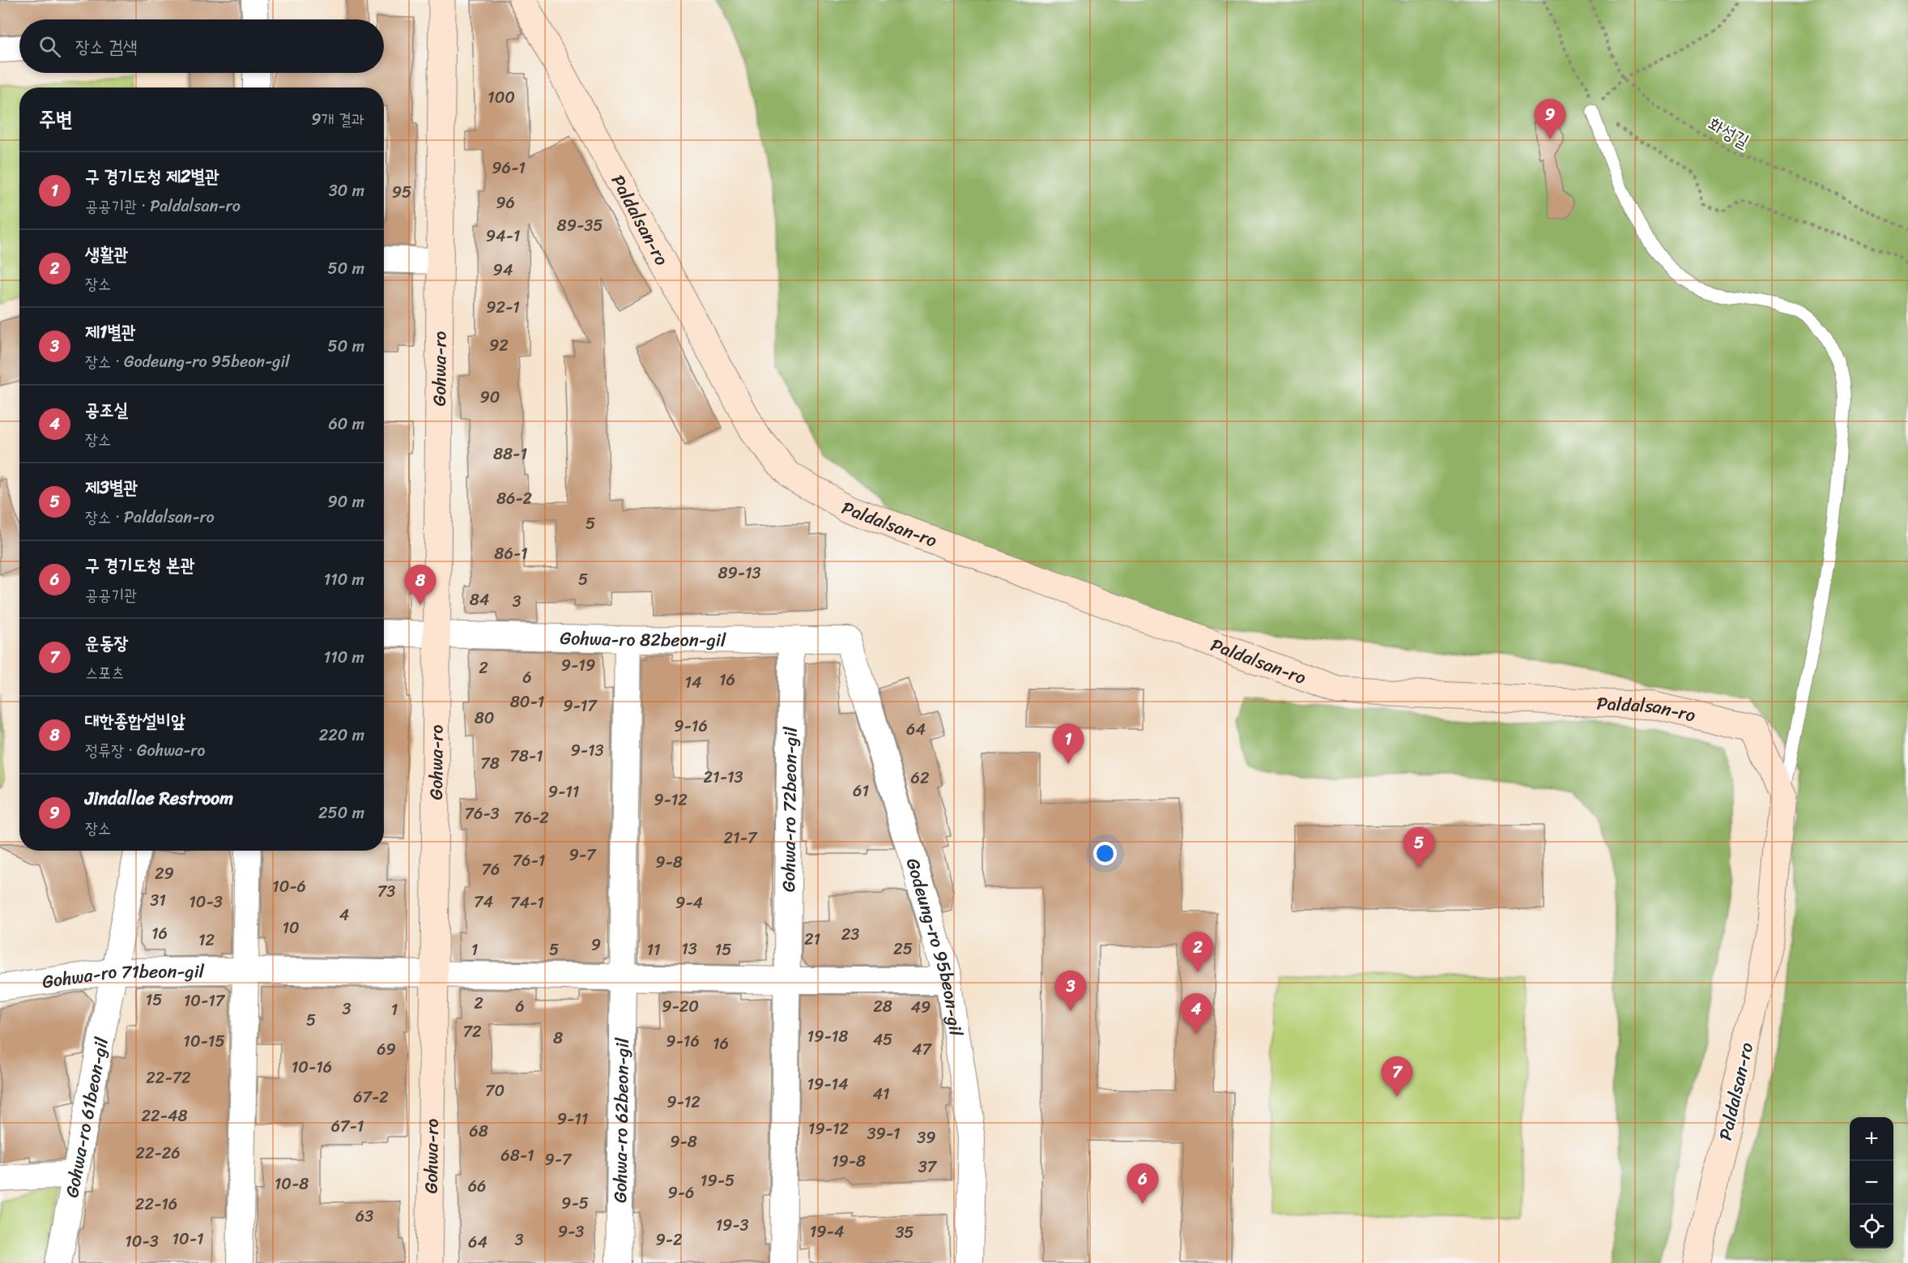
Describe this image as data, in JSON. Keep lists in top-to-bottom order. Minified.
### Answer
{"streets":{"street":["Paldalsan-ro","Gohwa-ro","Gohwa-ro 82beon-gil","Gohwa-ro 72beon-gil","Godeung-ro 95beon-gil","Gohwa-ro 71beon-gil","Gohwa-ro 61beon-gil","Gohwa-ro 62beon-gil"],"path":["화성길"]},"crossings":[["Gohwa-ro","Gohwa-ro 82beon-gil"],["Gohwa-ro","Gohwa-ro 71beon-gil"],["Gohwa-ro 82beon-gil","Gohwa-ro 72beon-gil"],["Gohwa-ro 82beon-gil","Godeung-ro 95beon-gil"],["Gohwa-ro 71beon-gil","Gohwa-ro 61beon-gil"]],"house_numbers":["100","96-1","95","96","89-35","94-1","94","92-1","92","90","88-1","86-2","5","86-1","89-13","5","84","3","9-19","2","6","16","14","80-1","9-17","80","9-16","64","9-13","78-1","78","21-13","62","61","9-11","9-12","76-3","76-2","21-7","9-7","76-1","9-8","76","29","10-6","73","31","10-3","74","74-1","9-4","4","10","16","23","21","12","9","13","25","1","5","11","15","15","10-17","2","6","9-20","28","49","3","1","5","72","19-18","8","45","10-15","9-16","16","69","47","10-16","22-72","19-14","70","41","67-2","9-12","22-48","9-11","67-1","19-12","68","39-1","39","9-8","22-26","68-1","9-7","19-8","37","19-5","10-8","66","9-6","9-5","22-16","63","19-3","9-3","19-4","35","10-1","3","9-2","10-3","64"],"page":{"search":"장소 검색","heading":["주변","9개 결과"],"pins":["9","8","1","5","2","3","4","7","6"],"list":[{"mark":"1","name":"구 경기도청 제2별관","note":"공공기관 · Paldalsan-ro","value":"30 m"},{"mark":"2","name":"생활관","note":"장소","value":"50 m"},{"mark":"3","name":"제1별관","note":"장소 · Godeung-ro 95beon-gil","value":"50 m"},{"mark":"4","name":"공조실","note":"장소","value":"60 m"},{"mark":"5","name":"제3별관","note":"장소 · Paldalsan-ro","value":"90 m"},{"mark":"6","name":"구 경기도청 본관","note":"공공기관","value":"110 m"},{"mark":"7","name":"운동장","note":"스포츠","value":"110 m"},{"mark":"8","name":"대한종합설비앞","note":"정류장 · Gohwa-ro","value":"220 m"},{"mark":"9","name":"Jindallae Restroom","note":"장소","value":"250 m"}],"map_buttons":["+","−"]}}
